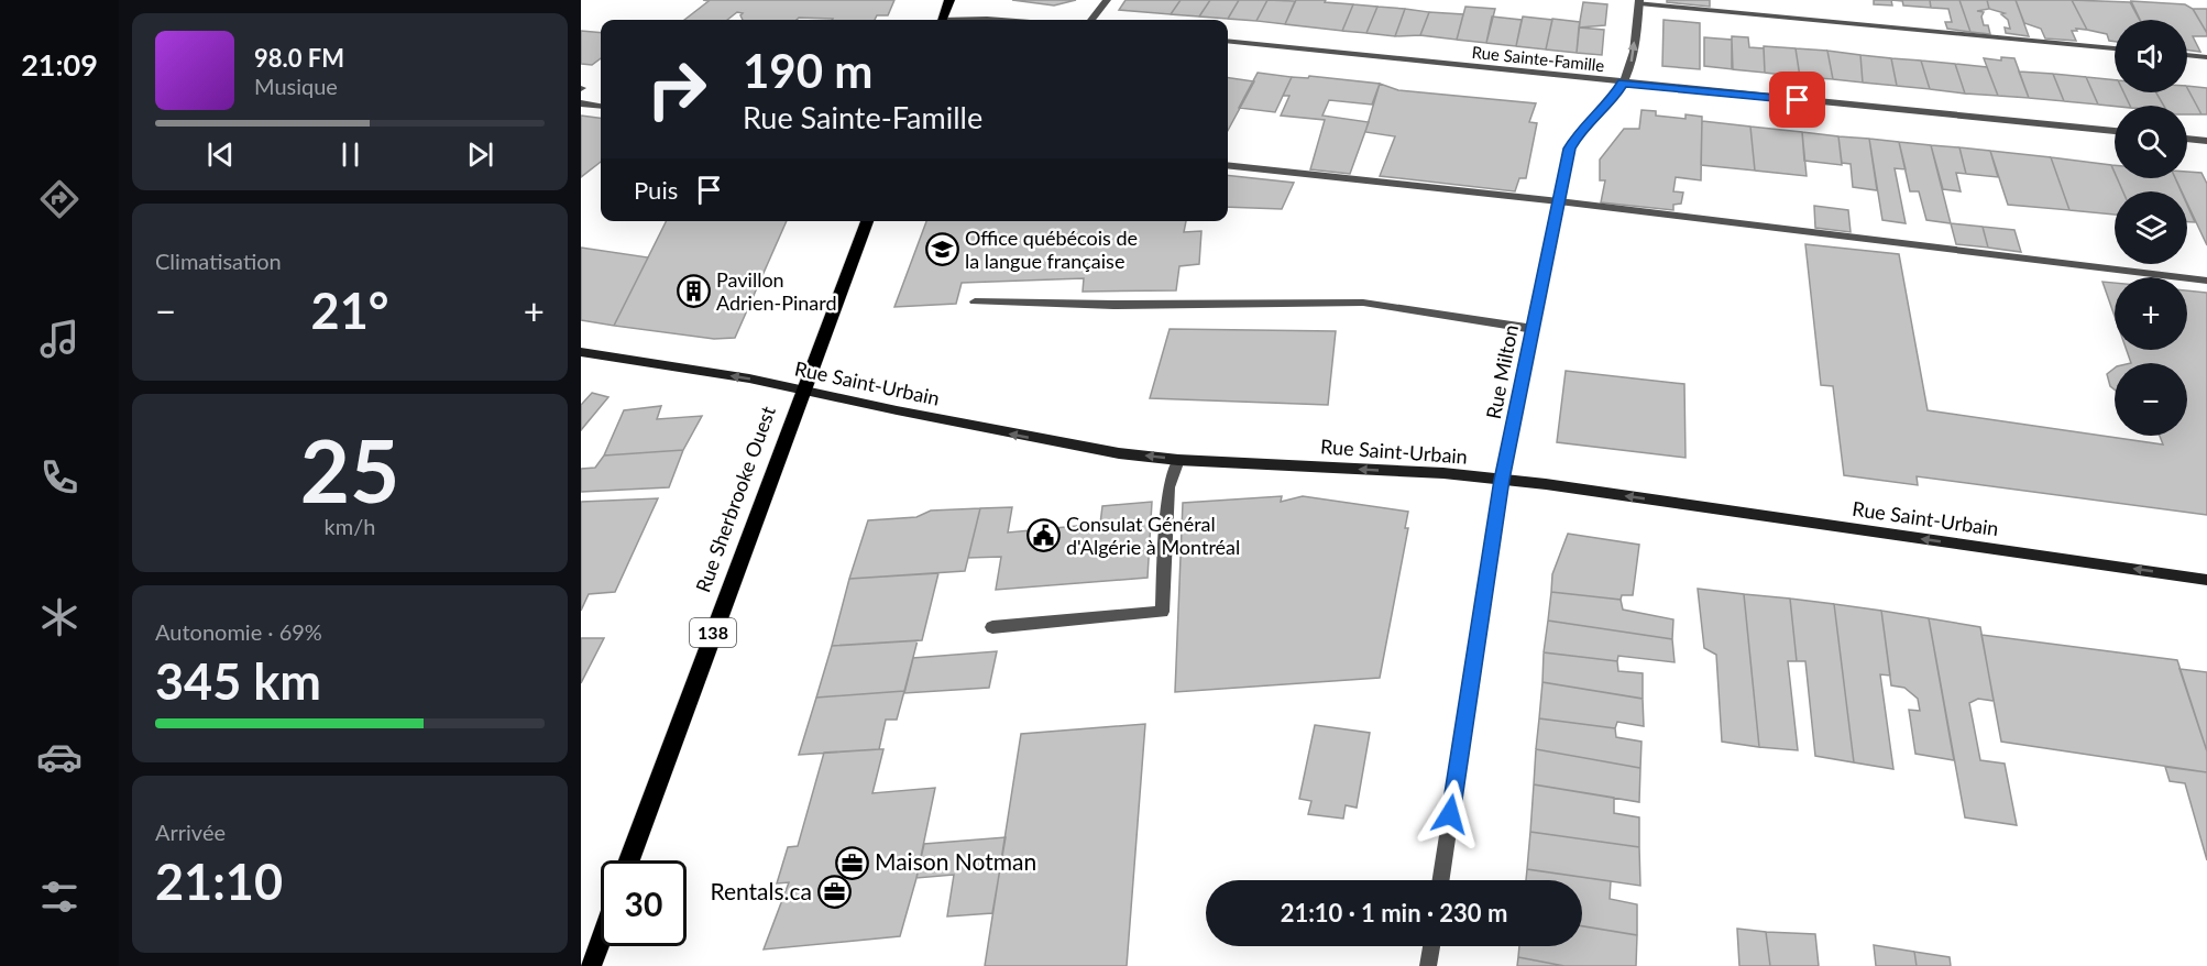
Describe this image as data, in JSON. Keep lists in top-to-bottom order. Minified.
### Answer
{"streets":{"main road":["Rue Saint-Urbain","Rue Sherbrooke Ouest","138"],"street":["Rue Sainte-Famille","Rue Milton"]},"crossings":[["Rue Sainte-Famille","Rue Milton"],["Rue Milton","Rue Saint-Urbain"],["Rue Saint-Urbain","Rue Sherbrooke Ouest"]],"one_way":["Rue Saint-Urbain"],"places":{"school or university":["Office québécois de la langue française"],"building":["Pavillon Adrien-Pinard"],"public building":["Consulat Général d'Algérie à Montréal"],"office":["Maison Notman","Rentals.ca"]},"page":{"tabs":"21:09","map_buttons":["+","−"],"turn":["190 m","Rue Sainte-Famille"],"song":["98.0 FM","Musique"],"then":"Puis","tile":["Climatisation",["25","km/h"],["Autonomie · 69%","345 km"],["Arrivée","21:10"]],"heat":["−","21°","+"],"limit":"30","trip":"21:10 · 1 min · 230 m"}}
